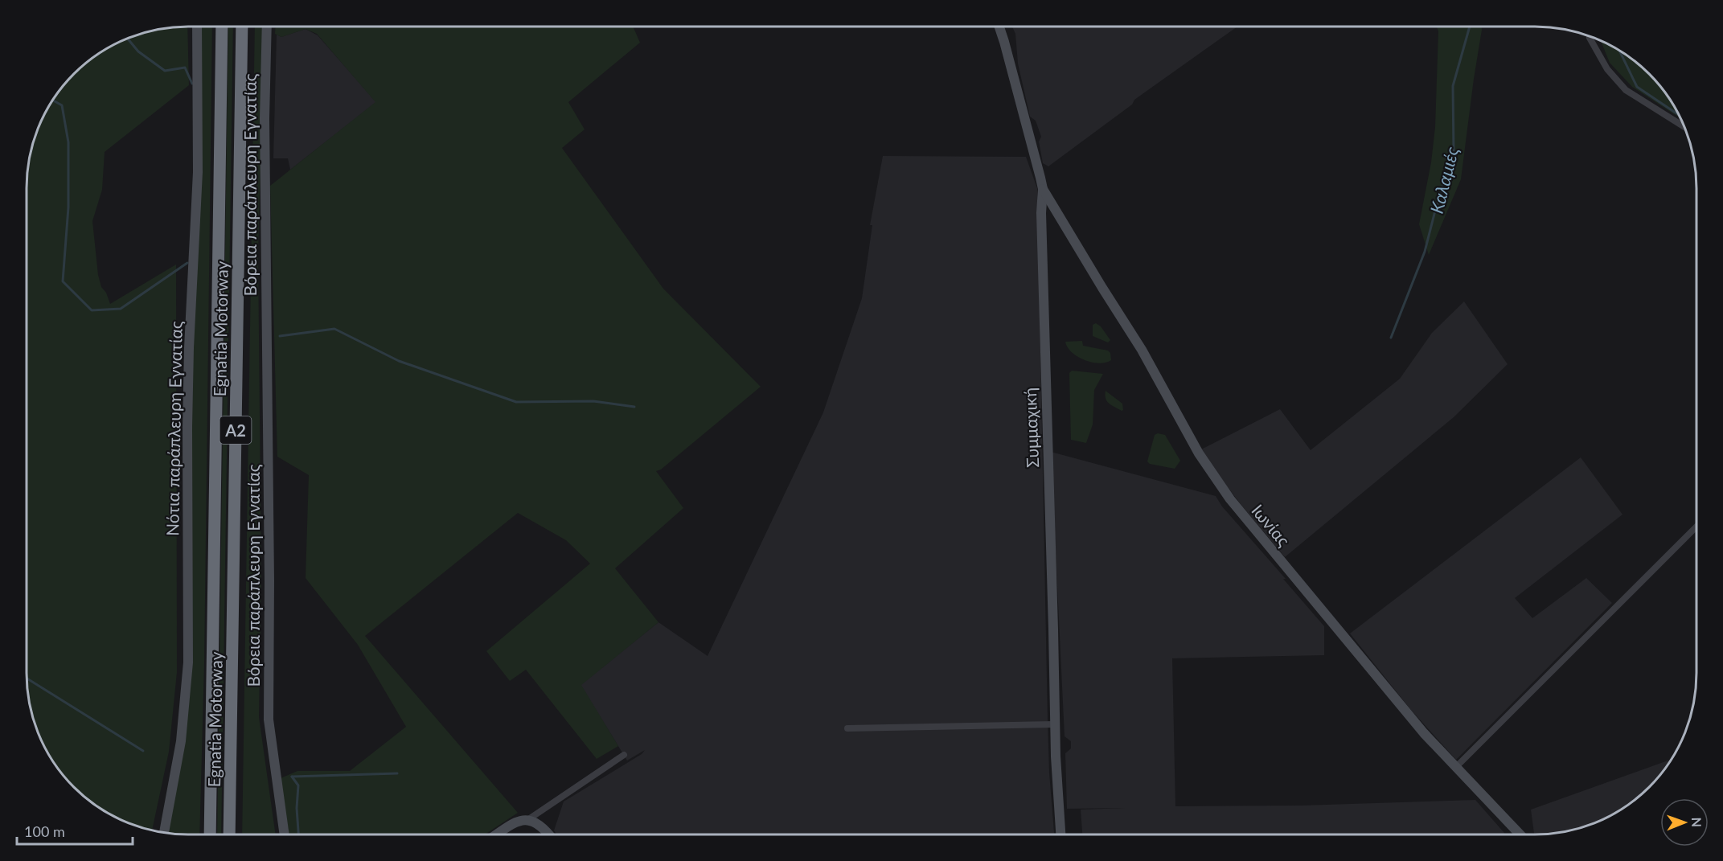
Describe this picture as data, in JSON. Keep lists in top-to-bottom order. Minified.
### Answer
{"streets":{"highway":["Egnatia Motorway","Α2"],"street":["Βόρεια παράπλευρη Εγνατίας","Συμμαχική","Νότια παράπλευρη Εγνατίας","Ιωνίας"]},"crossings":[["Συμμαχική","Ιωνίας"]],"water":["Καλαμιές"],"scale_bar":"100 m","north":"right"}
